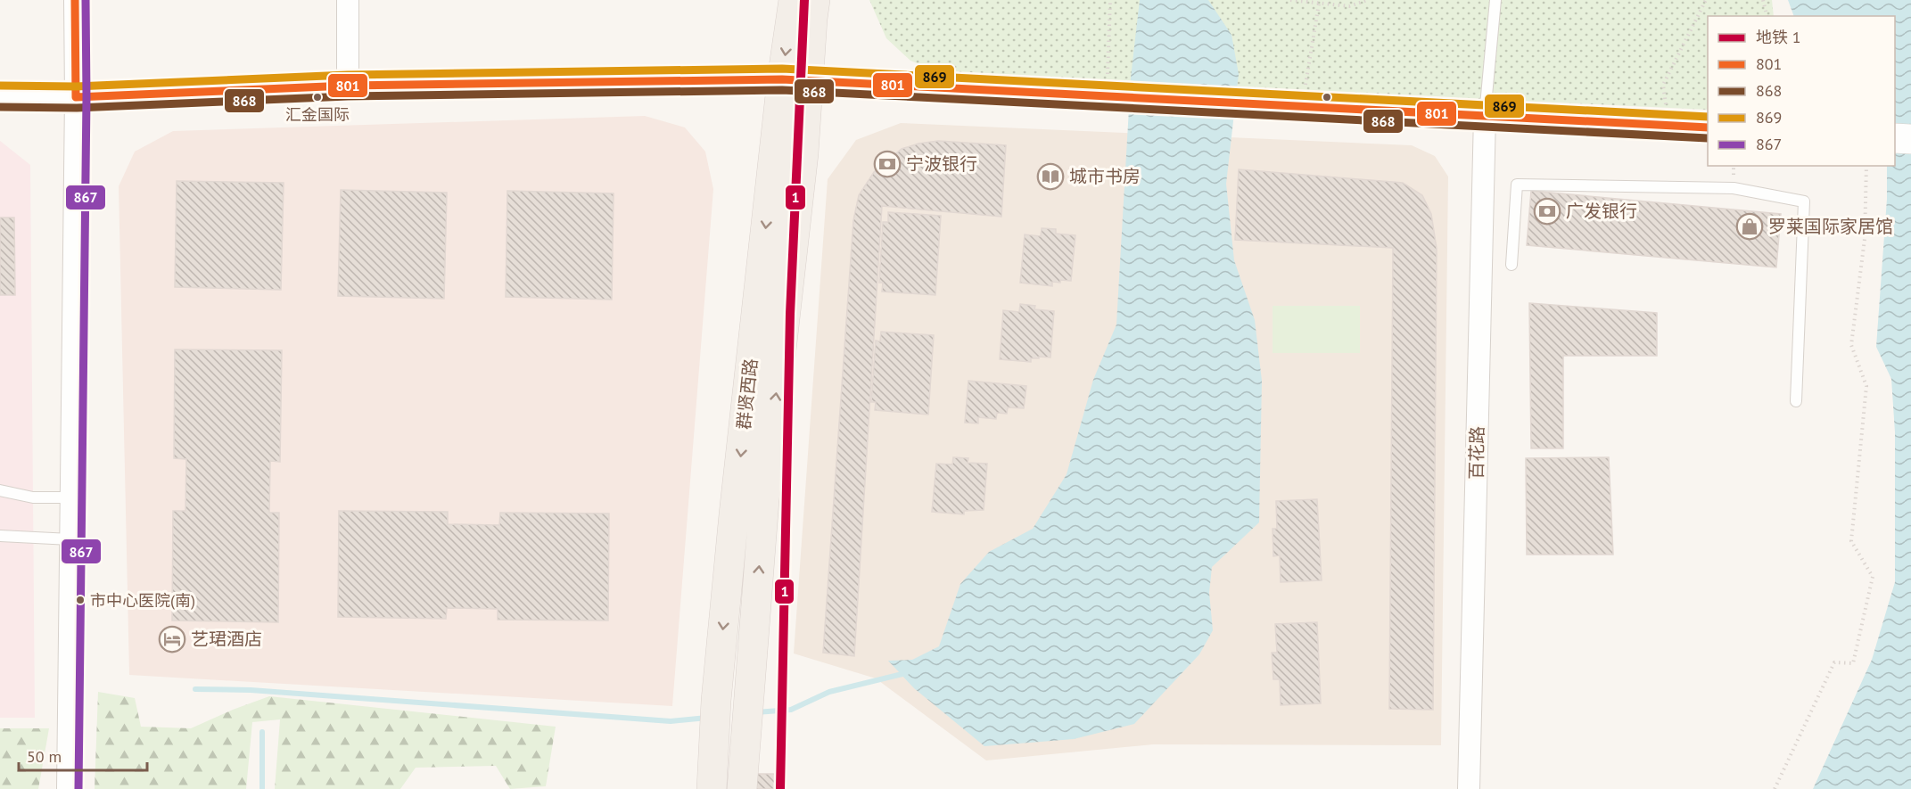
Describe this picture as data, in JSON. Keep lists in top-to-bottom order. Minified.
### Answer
{"streets":{"main road":["群贤西路"],"street":["百花路"]},"places":{"other":["汇金国际","市中心医院(南)"],"bank":["宁波银行","广发银行"],"library":["城市书房"],"shop":["罗莱国际家居馆"],"hotel":["艺珺酒店"]},"lines":["metro line 1","transit line 801","transit line 867","transit line 869","transit line 868"],"legend":["地铁 1","801","868","869","867"],"scale_bar":"50 m"}
